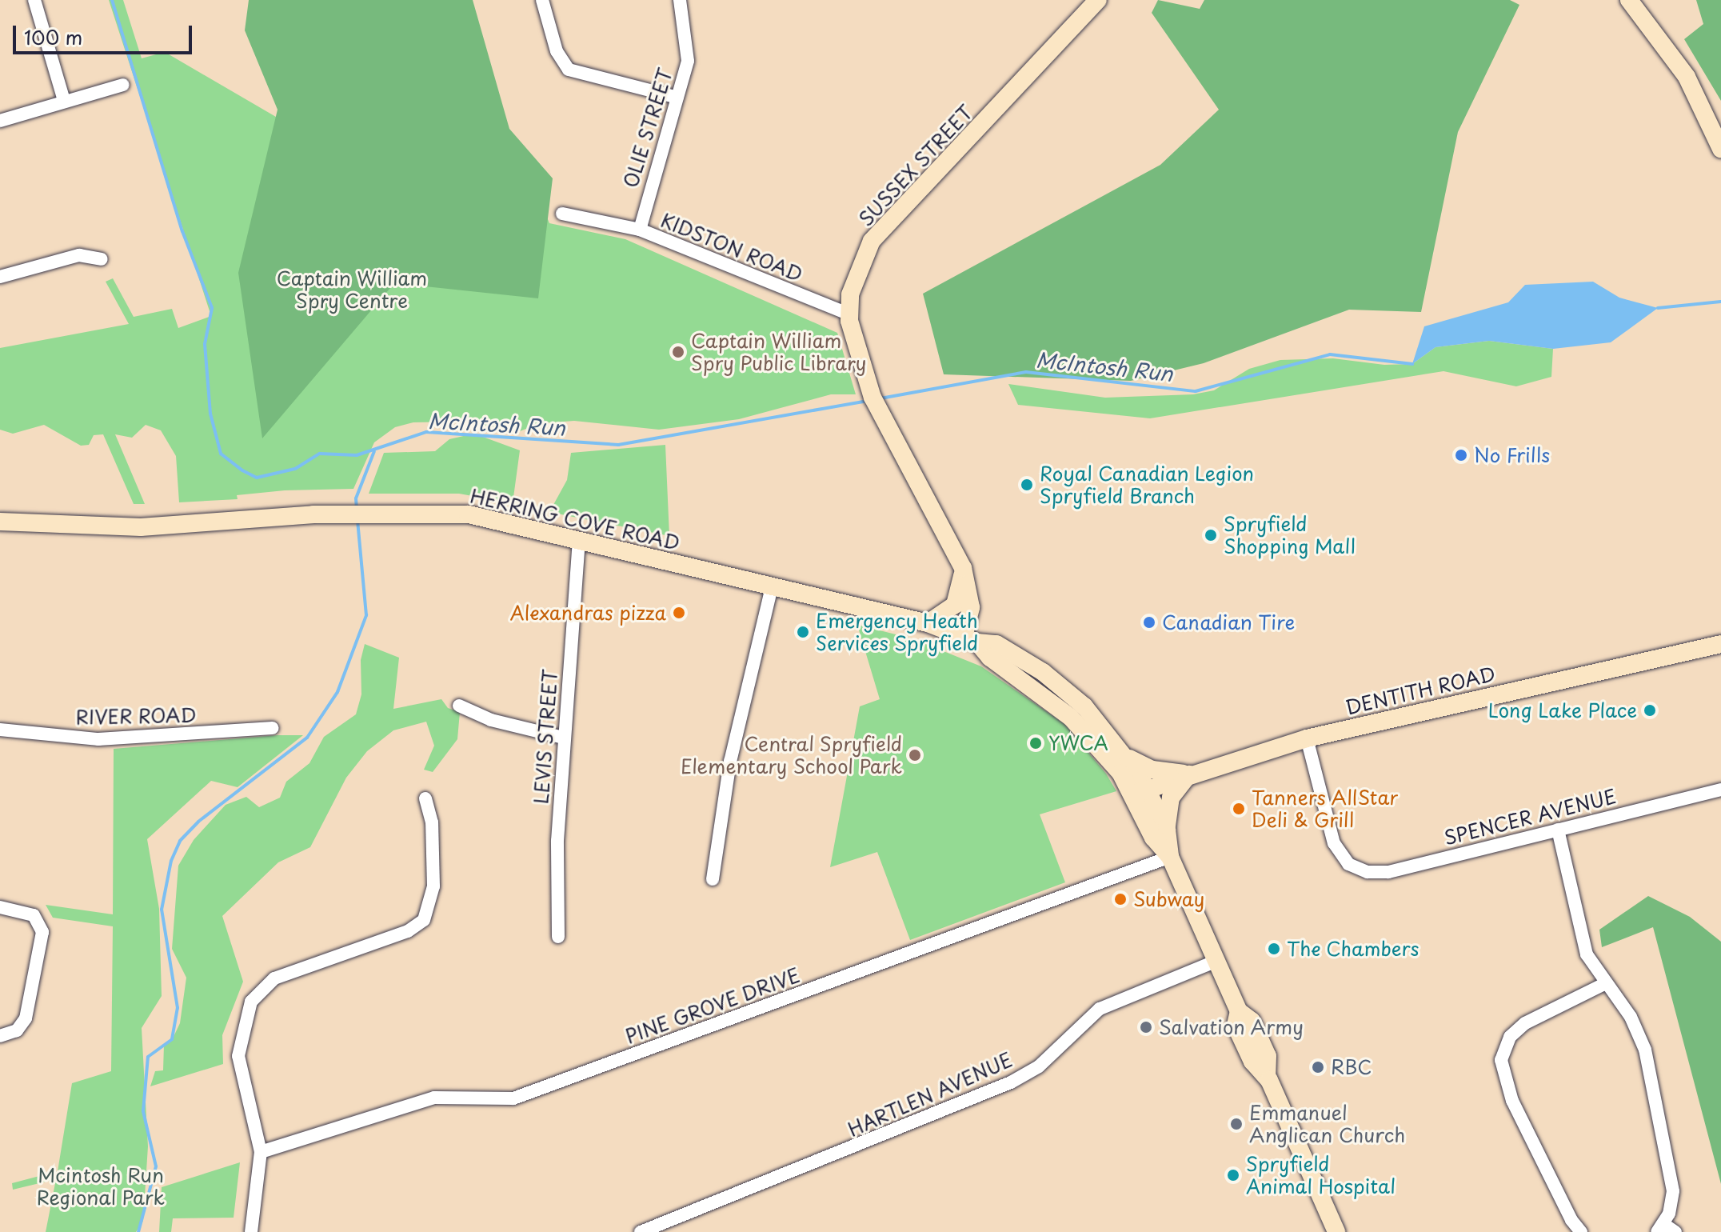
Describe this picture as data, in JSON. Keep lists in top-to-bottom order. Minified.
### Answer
{"streets":{"main road":["SUSSEX STREET","HERRING COVE ROAD","DENTITH ROAD"],"street":["OLIE STREET","KIDSTON ROAD","RIVER ROAD","LEVIS STREET","SPENCER AVENUE","PINE GROVE DRIVE","HARTLEN AVENUE"]},"crossings":[["OLIE STREET","KIDSTON ROAD"],["SUSSEX STREET","KIDSTON ROAD"],["SUSSEX STREET","HERRING COVE ROAD"],["HERRING COVE ROAD","DENTITH ROAD"],["HERRING COVE ROAD","LEVIS STREET"],["HERRING COVE ROAD","PINE GROVE DRIVE"],["HERRING COVE ROAD","HARTLEN AVENUE"],["DENTITH ROAD","SPENCER AVENUE"]],"water":["McIntosh Run"],"parks":["Captain William Spry Centre","Mcintosh Run Regional Park"],"places":["Captain William Spry Public Library","No Frills","Royal Canadian Legion Spryfield Branch","Spryfield Shopping Mall","Alexandras pizza","Canadian Tire","Emergency Heath Services Spryfield","Long Lake Place","YWCA","Central Spryfield Elementary School Park","Tanners AllStar Deli & Grill","Subway","The Chambers","Salvation Army","RBC","Emmanuel Anglican Church","Spryfield Animal Hospital"],"scale_bar":"100 m"}
